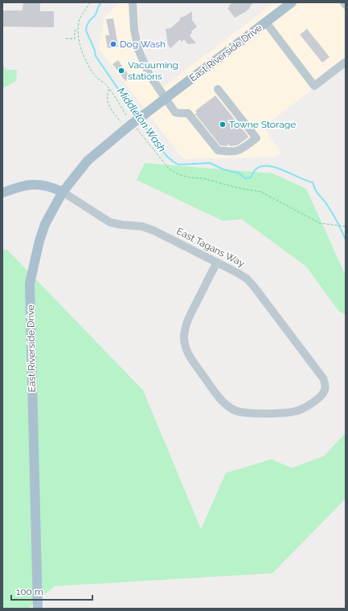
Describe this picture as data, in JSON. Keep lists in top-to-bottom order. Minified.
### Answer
{"streets":{"main road":["East Riverside Drive"],"street":["East Tagans Way"]},"crossings":[["East Riverside Drive","East Tagans Way"]],"water":["Middleton Wash"],"places":["Dog Wash","Vacuuming stations","Towne Storage"],"scale_bar":"100 m"}
